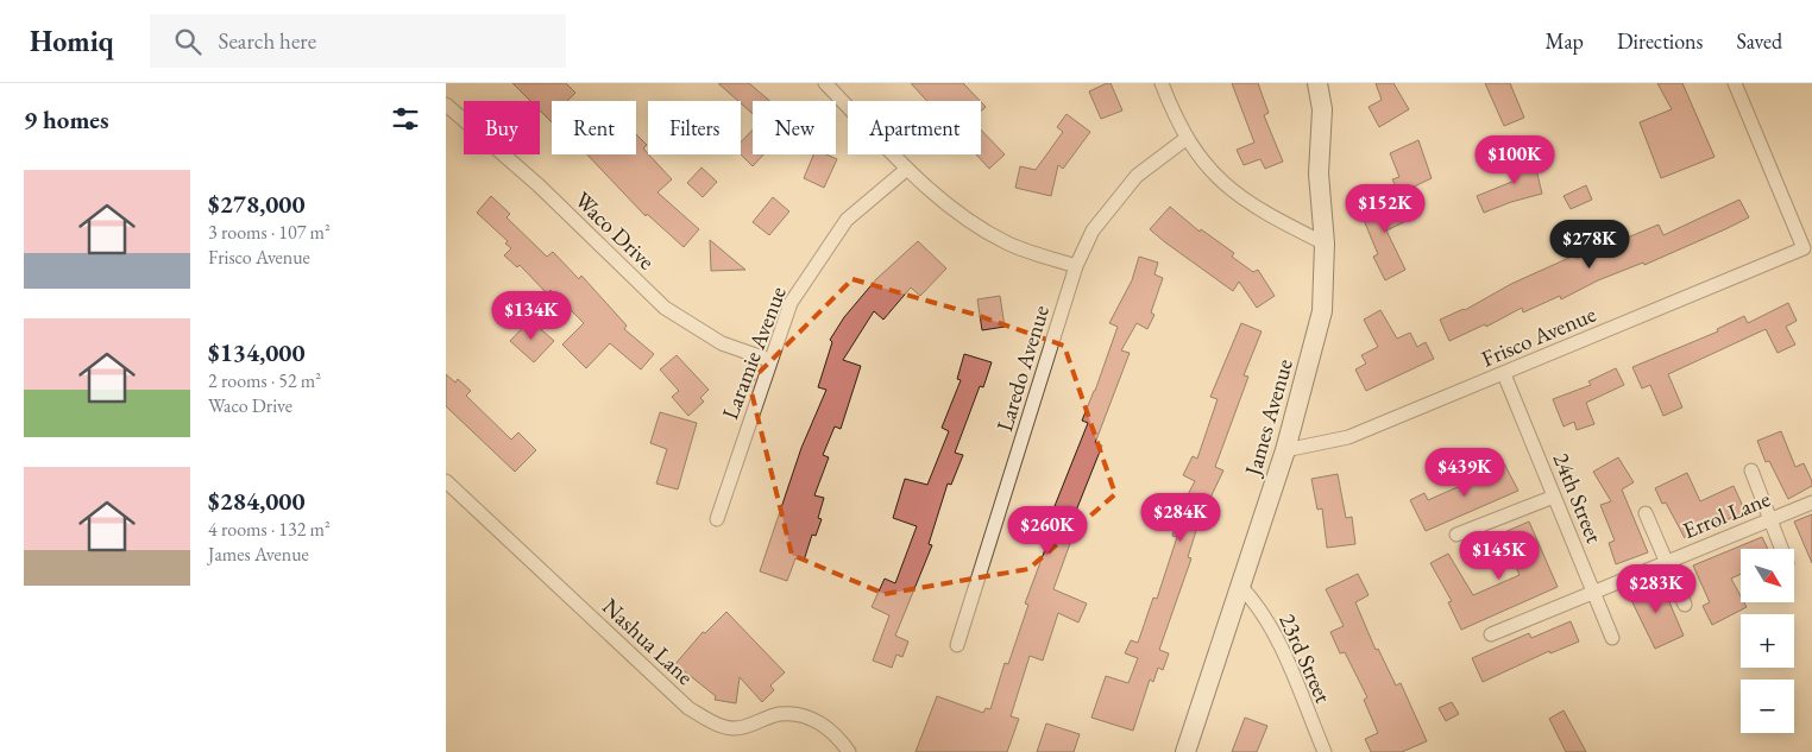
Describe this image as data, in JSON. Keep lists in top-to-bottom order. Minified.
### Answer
{"streets":{"street":["Waco Drive","Frisco Avenue","Laramie Avenue","Laredo Avenue","James Avenue","24th Street","Errol Lane","Nashua Lane","23rd Street"]},"crossings":[["Waco Drive","Laramie Avenue"],["Frisco Avenue","James Avenue"],["Frisco Avenue","24th Street"],["James Avenue","23rd Street"],["24th Street","Errol Lane"]],"north":"bottom right","page":{"header":"Homiq","search":"Search here","nav":["Map","Directions","Saved"],"heading":"9 homes","chip":["Buy","Rent","Filters","New","Apartment"],"price":["$100K","$152K","$278K","$134K","$439K","$284K","$260K","$145K","$283K"],"list":[{"name":"$278,000","note":"3 rooms · 107 m² · Frisco Avenue"},{"name":"$134,000","note":"2 rooms · 52 m² · Waco Drive"},{"name":"$284,000","note":"4 rooms · 132 m² · James Avenue"}],"map_buttons":["+","−"]}}
